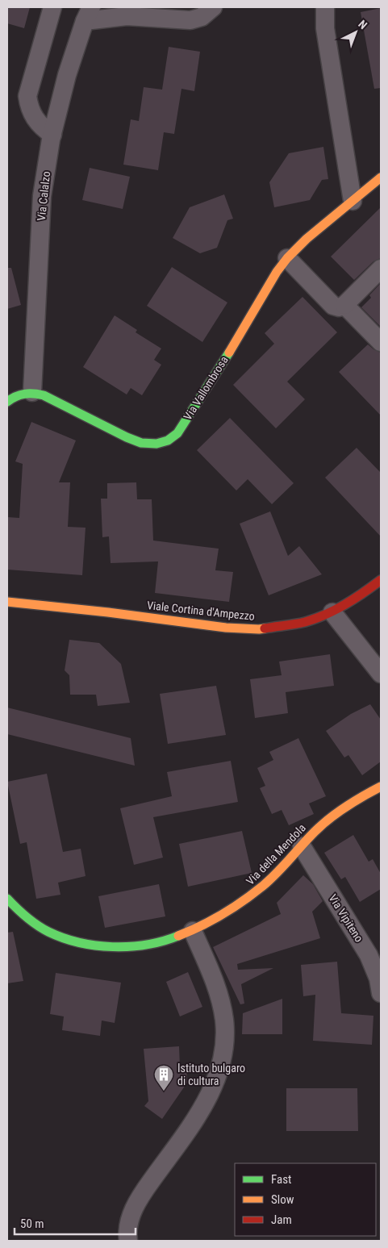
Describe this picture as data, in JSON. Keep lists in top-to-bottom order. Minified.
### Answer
{"streets":{"street":["Via Calalzo","Via Vallombrosa","Viale Cortina d'Ampezzo","Via della Mendola","Via Vipiteno"]},"crossings":[["Via Calalzo","Via Vallombrosa"],["Via della Mendola","Via Vipiteno"]],"places":{"building":["Istituto bulgaro di cultura"]},"legend":["Fast","Slow","Jam"],"scale_bar":"50 m","north":"top right"}
